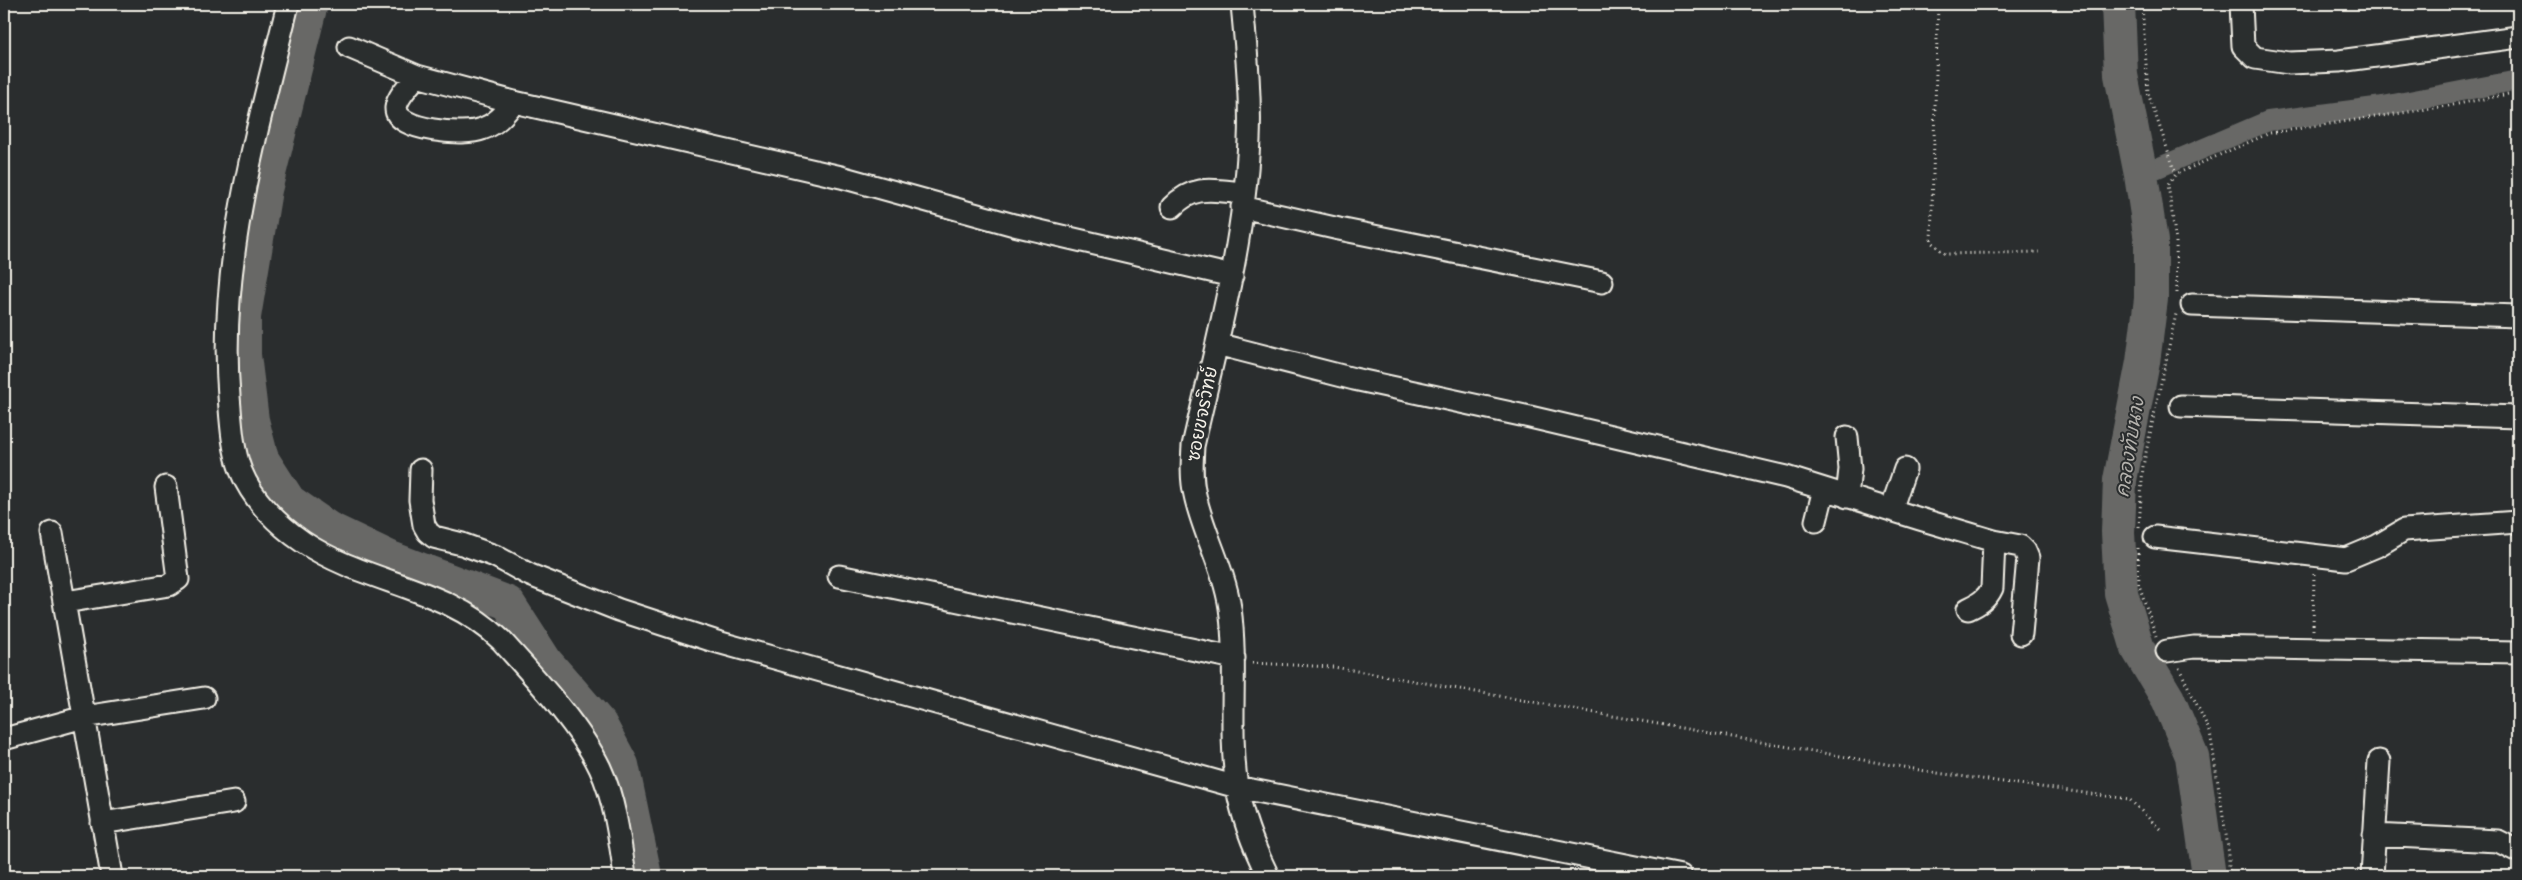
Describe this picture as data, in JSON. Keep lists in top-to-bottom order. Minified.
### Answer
{"streets":{"street":["ซอยขจรวิทย์"]},"water":["คลองทับนาง"]}
